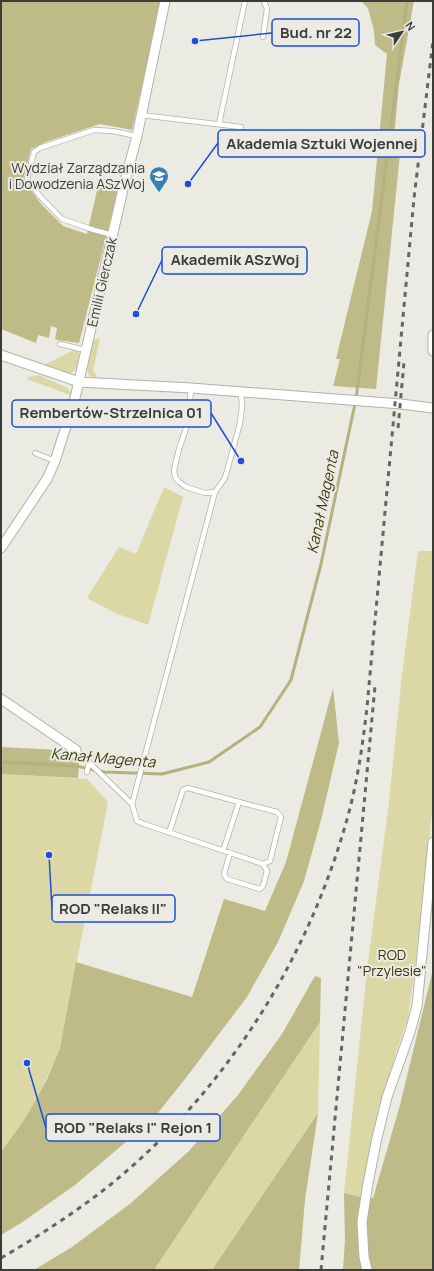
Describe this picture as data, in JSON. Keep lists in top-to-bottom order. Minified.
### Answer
{"streets":{"street":["Emilii Gierczak"]},"water":["Kanał Magenta"],"parks":["ROD \"Przylesie\""],"places":{"other":["Bud. nr 22","Akademia Sztuki Wojennej","Akademik ASzWoj","Rembertów-Strzelnica 01","ROD \"Relaks II\"","ROD \"Relaks I\" Rejon 1"],"school or university":["Wydział Zarządzania i Dowodzenia ASzWoj"]},"north":"top right"}
